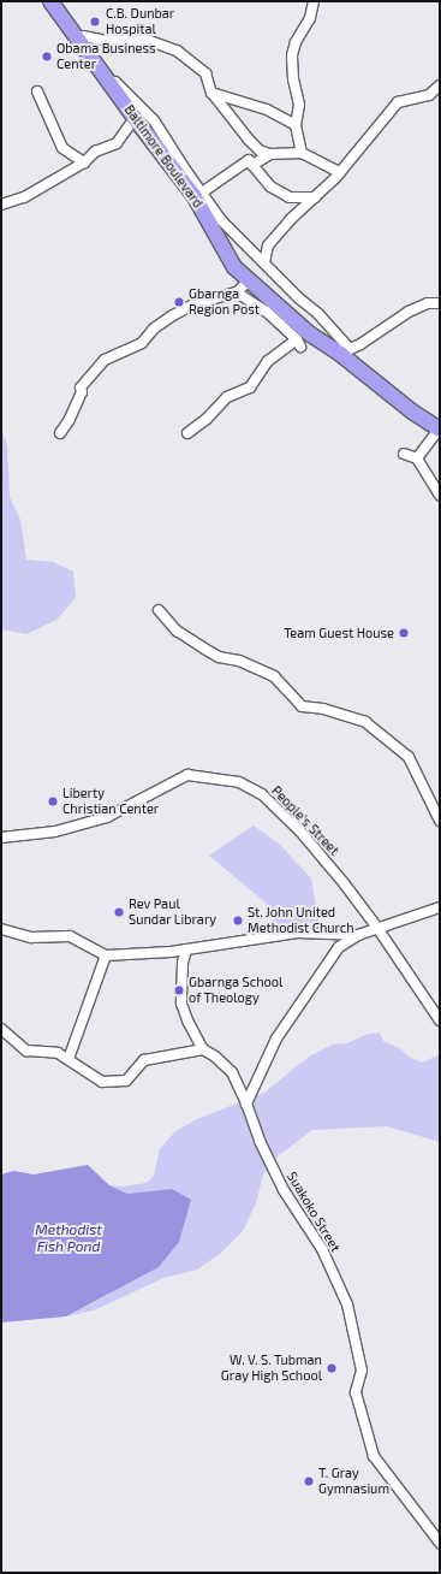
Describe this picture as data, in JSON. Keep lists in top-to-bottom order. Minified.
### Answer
{"streets":{"highway":["Baltimore Boulevard"],"street":["People's Street","Suakoko Street"]},"water":["Methodist Fish Pond"],"places":["C.B. Dunbar Hospital","Obama Business Center","Gbarnga Region Post","Team Guest House","Liberty Christian Center","Rev Paul Sundar Library","St. John United Methodist Church","Gbarnga School of Theology","W. V. S. Tubman Gray High School","T. Gray Gymnasium"]}
